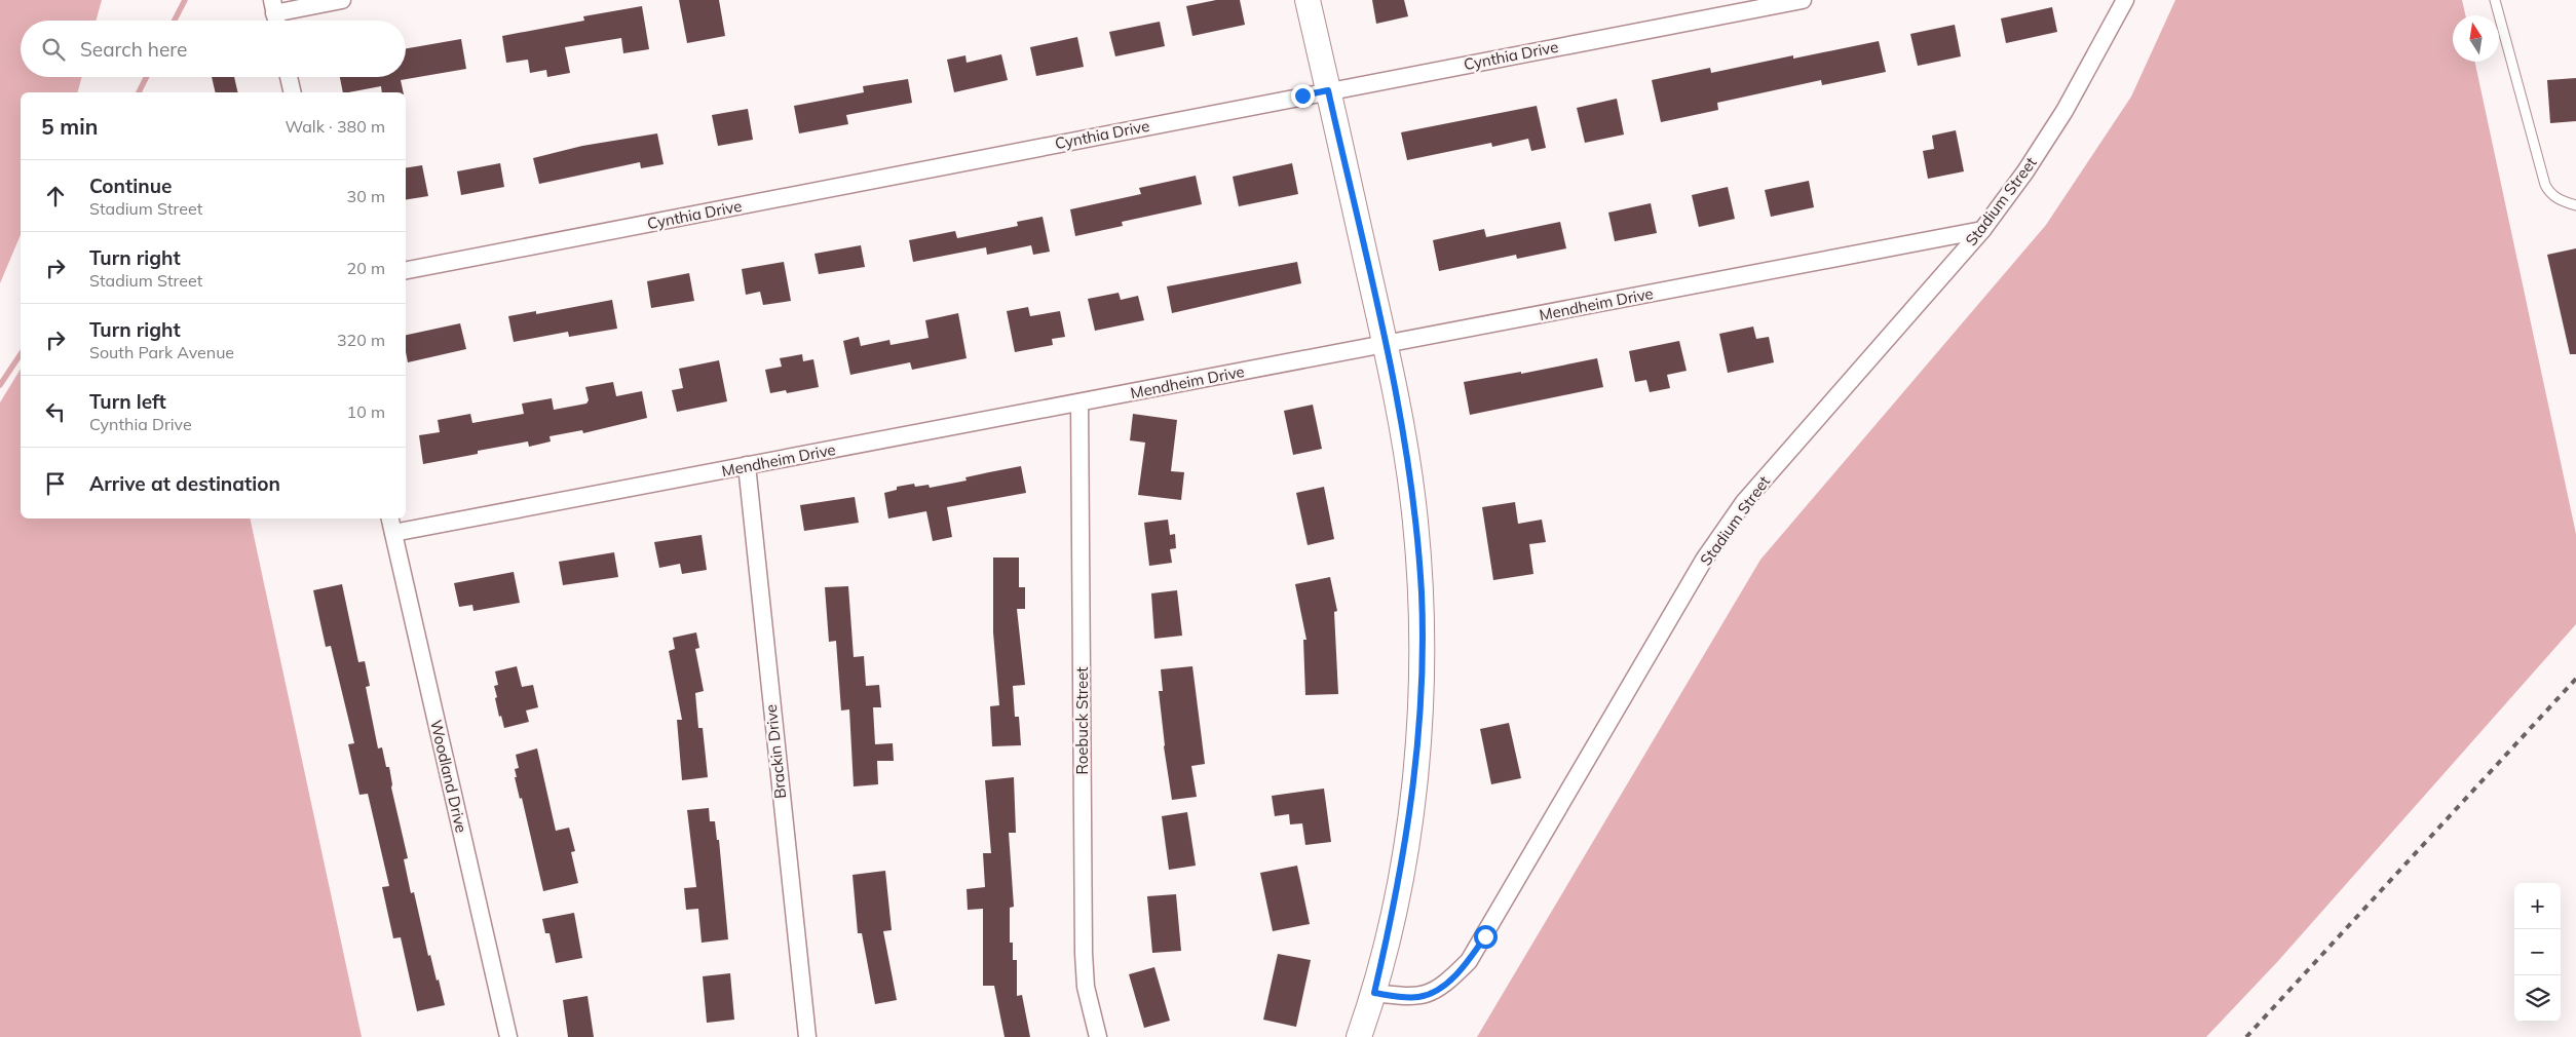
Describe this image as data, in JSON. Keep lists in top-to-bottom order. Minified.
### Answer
{"streets":{"street":["Cynthia Drive","Stadium Street","Mendheim Drive","Roebuck Street","Brackin Drive","Woodland Drive"]},"crossings":[["Stadium Street","Mendheim Drive"],["Mendheim Drive","Roebuck Street"],["Mendheim Drive","Brackin Drive"],["Mendheim Drive","Woodland Drive"]],"north":"top","page":{"search":"Search here","heading":["5 min","Walk · 380 m"],"list":[["Continue","Stadium Street","30 m"],["Turn right","Stadium Street","20 m"],["Turn right","South Park Avenue","320 m"],["Turn left","Cynthia Drive","10 m"],"Arrive at destination"],"map_buttons":["+","−"]}}
